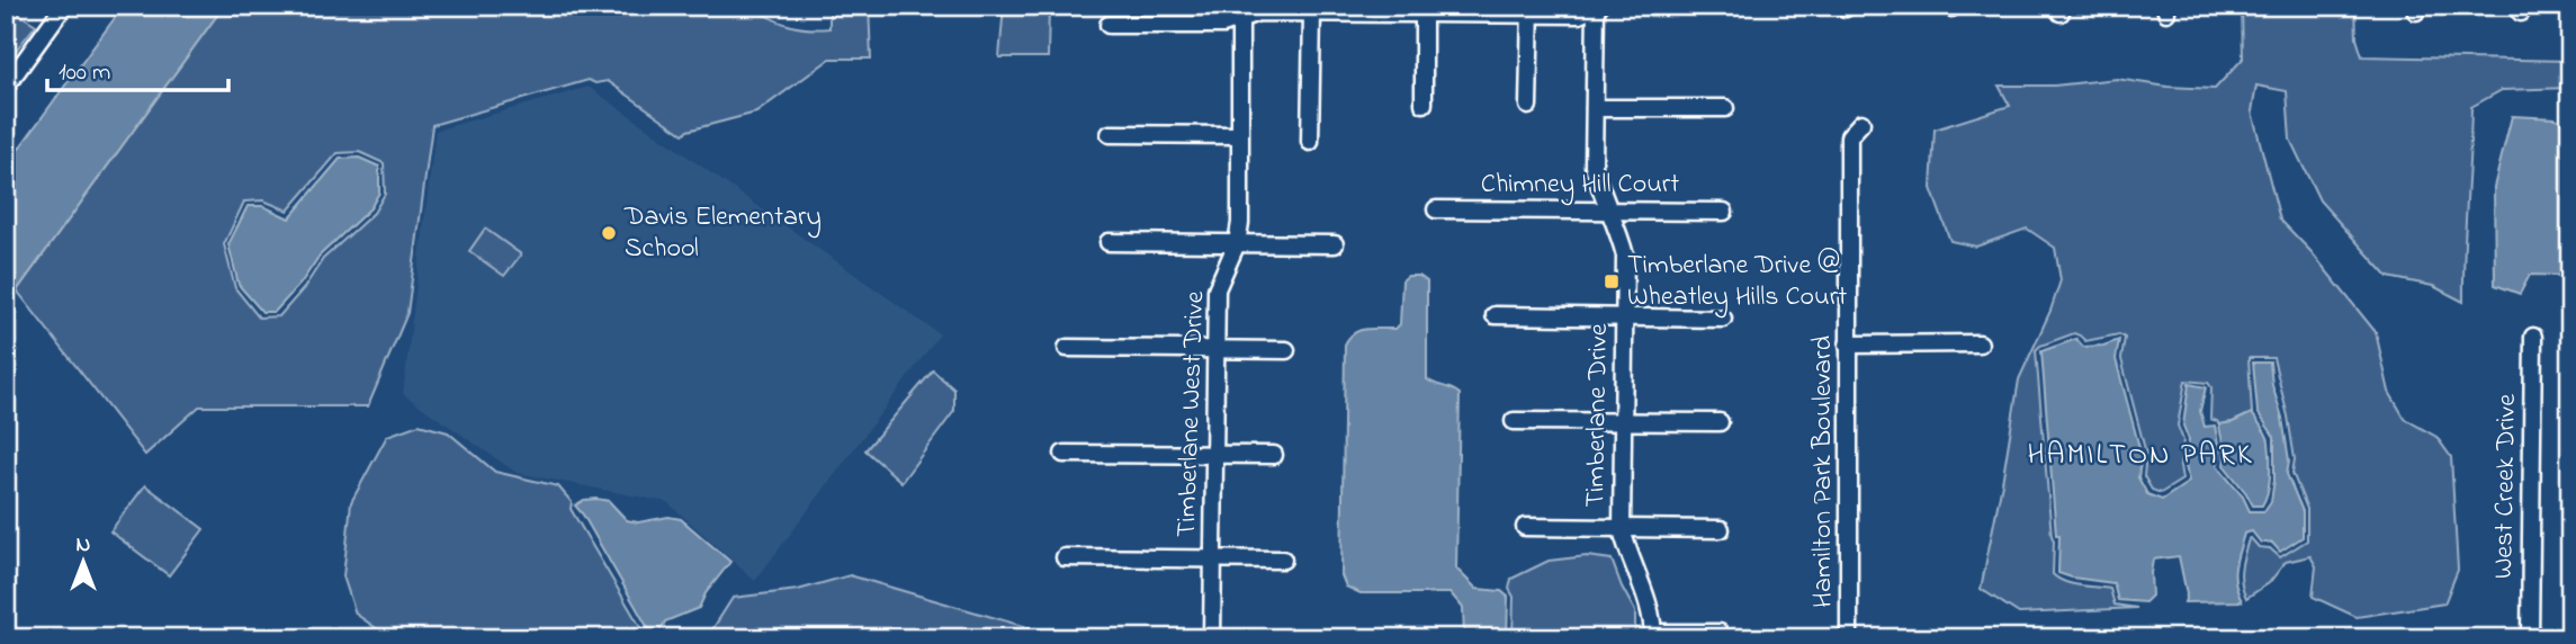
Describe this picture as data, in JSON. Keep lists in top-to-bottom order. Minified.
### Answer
{"streets":{"street":["Chimney Hill Court","Timberlane West Drive","Timberlane Drive","Hamilton Park Boulevard","West Creek Drive"]},"crossings":[["Chimney Hill Court","Timberlane Drive"]],"districts":["HAMILTON PARK"],"places":{"other":["Davis Elementary School"],"transit":["Timberlane Drive @ Wheatley Hills Court"]},"scale_bar":"100 m","north":"top"}
